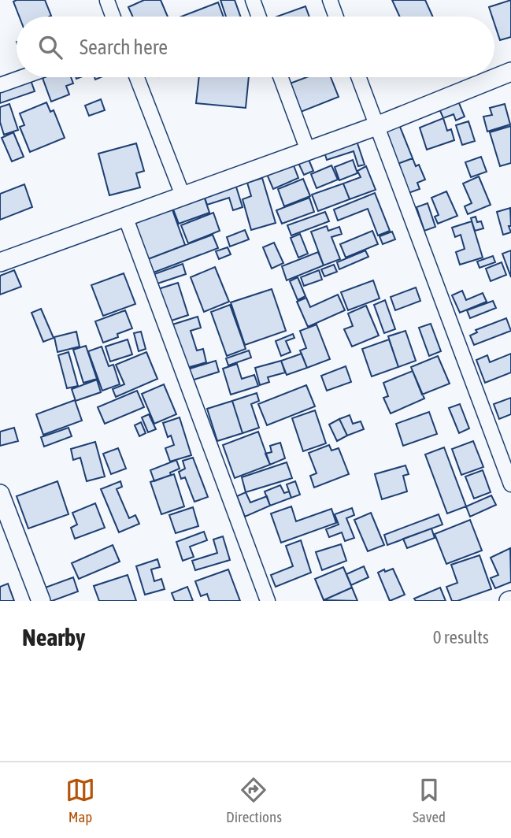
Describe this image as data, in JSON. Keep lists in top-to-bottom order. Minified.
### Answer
{"page":{"search":"Search here","heading":["Nearby","0 results"],"nav":["Map","Directions","Saved"]}}
